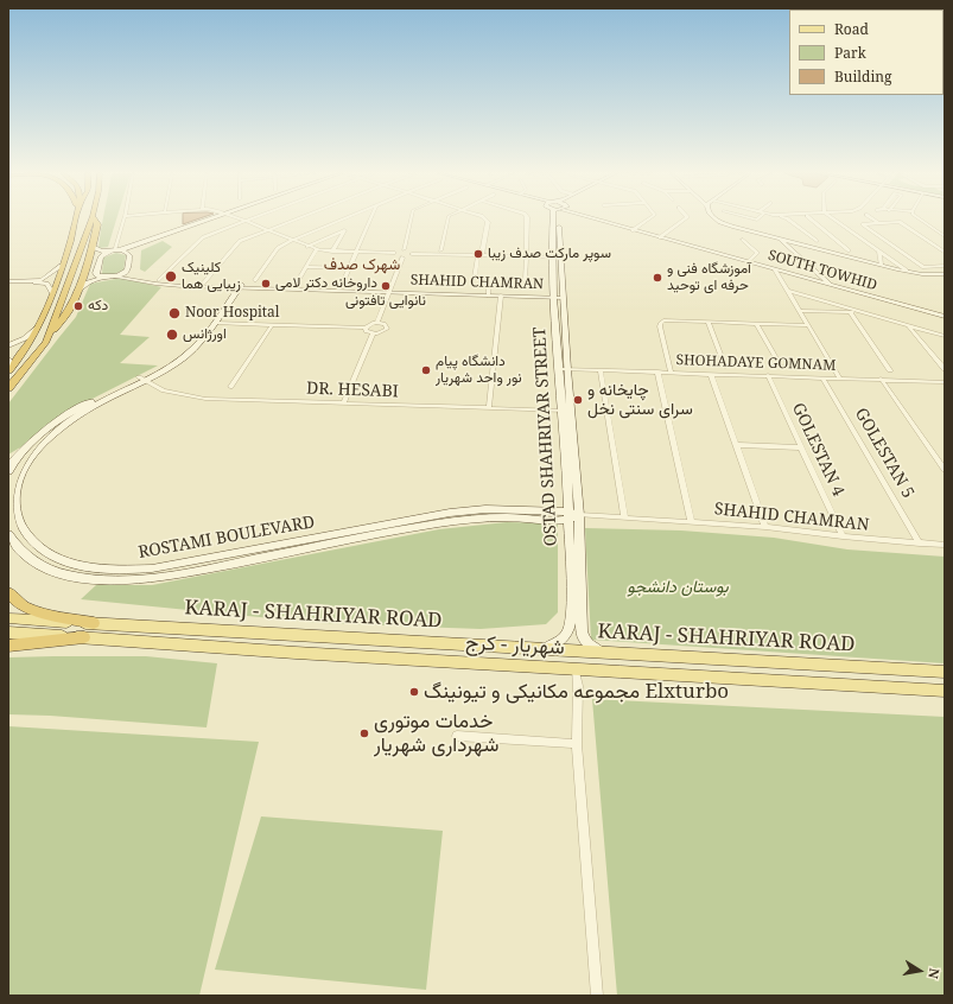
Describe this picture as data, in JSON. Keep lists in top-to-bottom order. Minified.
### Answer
{"streets":{"main road":["OSTAD SHAHRIYAR STREET","ROSTAMI BOULEVARD","KARAJ - SHAHRIYAR ROAD","شهریار - کرج"],"street":["SOUTH TOWHID","SHAHID CHAMRAN","SHOHADAYE GOMNAM","DR. HESABI","GOLESTAN 4","GOLESTAN 5"]},"crossings":[["SHAHID CHAMRAN","OSTAD SHAHRIYAR STREET"],["SHAHID CHAMRAN","GOLESTAN 4"],["SHAHID CHAMRAN","GOLESTAN 5"],["SHAHID CHAMRAN","ROSTAMI BOULEVARD"],["SHOHADAYE GOMNAM","OSTAD SHAHRIYAR STREET"],["SHOHADAYE GOMNAM","GOLESTAN 4"],["SHOHADAYE GOMNAM","GOLESTAN 5"],["DR. HESABI","OSTAD SHAHRIYAR STREET"],["DR. HESABI","ROSTAMI BOULEVARD"],["OSTAD SHAHRIYAR STREET","ROSTAMI BOULEVARD"],["OSTAD SHAHRIYAR STREET","KARAJ - SHAHRIYAR ROAD"]],"districts":["شهرک صدف"],"parks":["بوستان دانشجو"],"places":["سوپر مارکت صدف زیبا","کلینیک زیبایی هما","آموزشگاه فنی و حرفه ای توحید","داروخانه دکتر لامی","نانوایی تافتونی","دکه","Noor Hospital","اورژانس","دانشگاه پیام نور واحد شهریار","چایخانه و سرای سنتی نخل","مجموعه مکانیکی و تیونینگ Elxturbo","خدمات موتوری شهرداری شهریار"],"legend":["Road","Park","Building"],"north":"right"}
